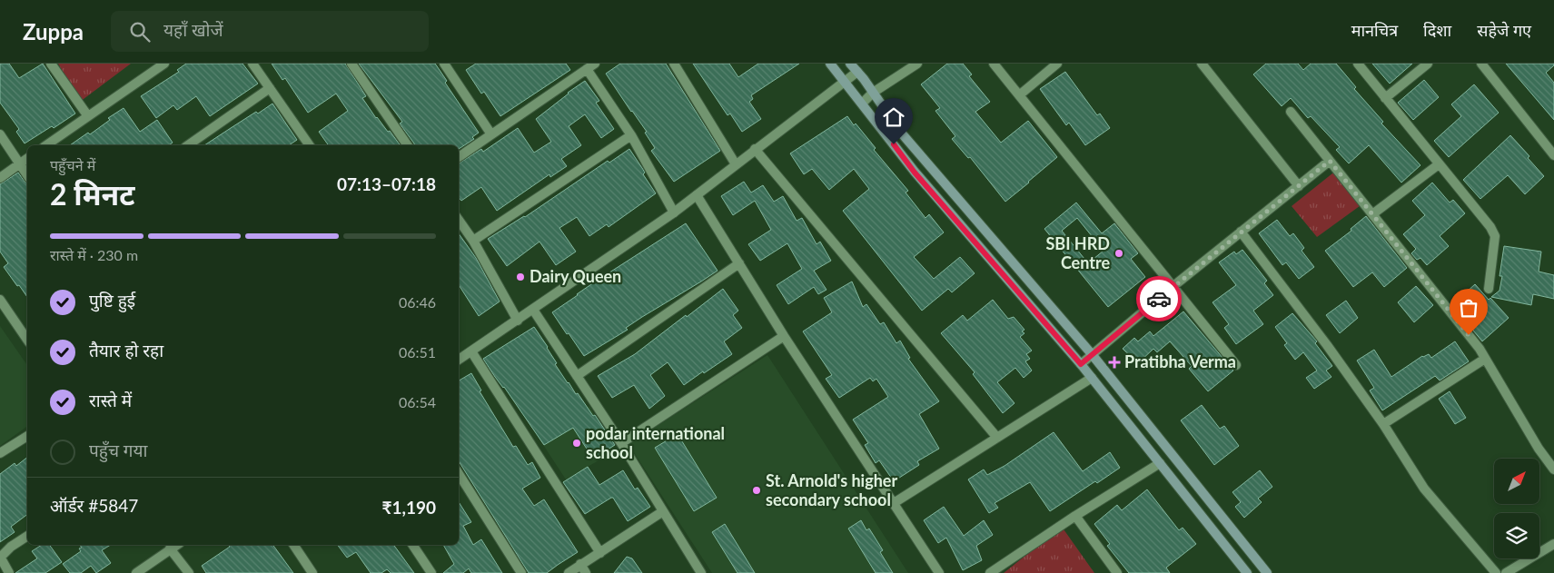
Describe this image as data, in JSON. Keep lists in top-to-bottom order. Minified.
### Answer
{"places":{"other":["SBI HRD Centre","Dairy Queen","podar international school","St. Arnold's higher secondary school"],"health":["Pratibha Verma"]},"north":"top right","page":{"header":"Zuppa","search":"यहाँ खोजें","nav":["मानचित्र","दिशा","सहेजे गए"],"heading":["2 मिनट","पहुँचने में","07:13–07:18"],"panel":["ऑर्डर #5847","₹1,190"],"bar":"रास्ते में · 230 m","list":[["पुष्टि हुई","06:46"],["तैयार हो रहा","06:51"],["रास्ते में","06:54"],"पहुँच गया"]}}
